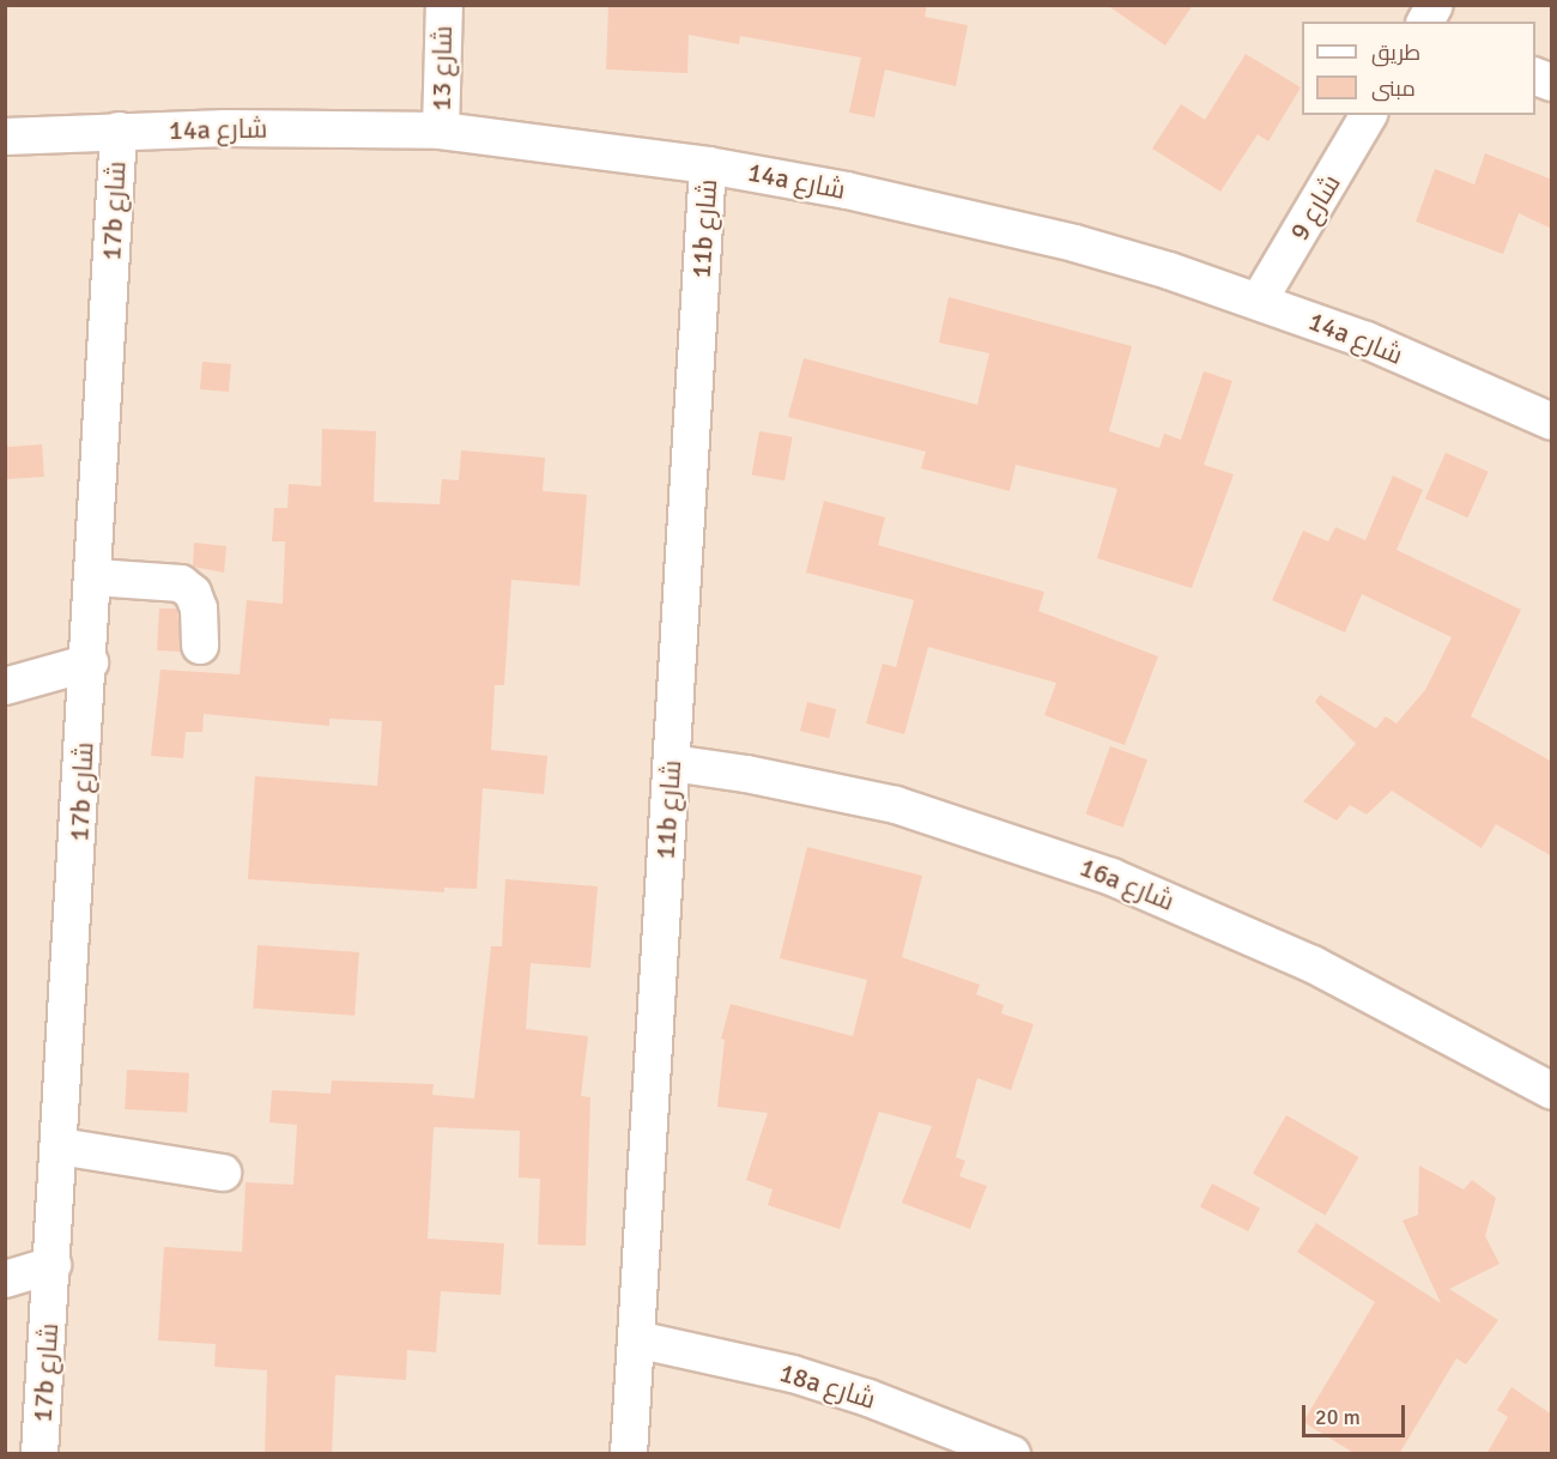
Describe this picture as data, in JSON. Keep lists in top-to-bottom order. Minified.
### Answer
{"streets":{"street":["شارع 13","14a شارع","شارع 9","17b شارع","11b شارع","16a شارع","18a شارع"]},"crossings":[["شارع 13","14a شارع"],["14a شارع","شارع 9"],["14a شارع","17b شارع"],["14a شارع","11b شارع"],["11b شارع","16a شارع"],["11b شارع","18a شارع"]],"legend":["طريق","مبنى"],"scale_bar":"20 m"}
